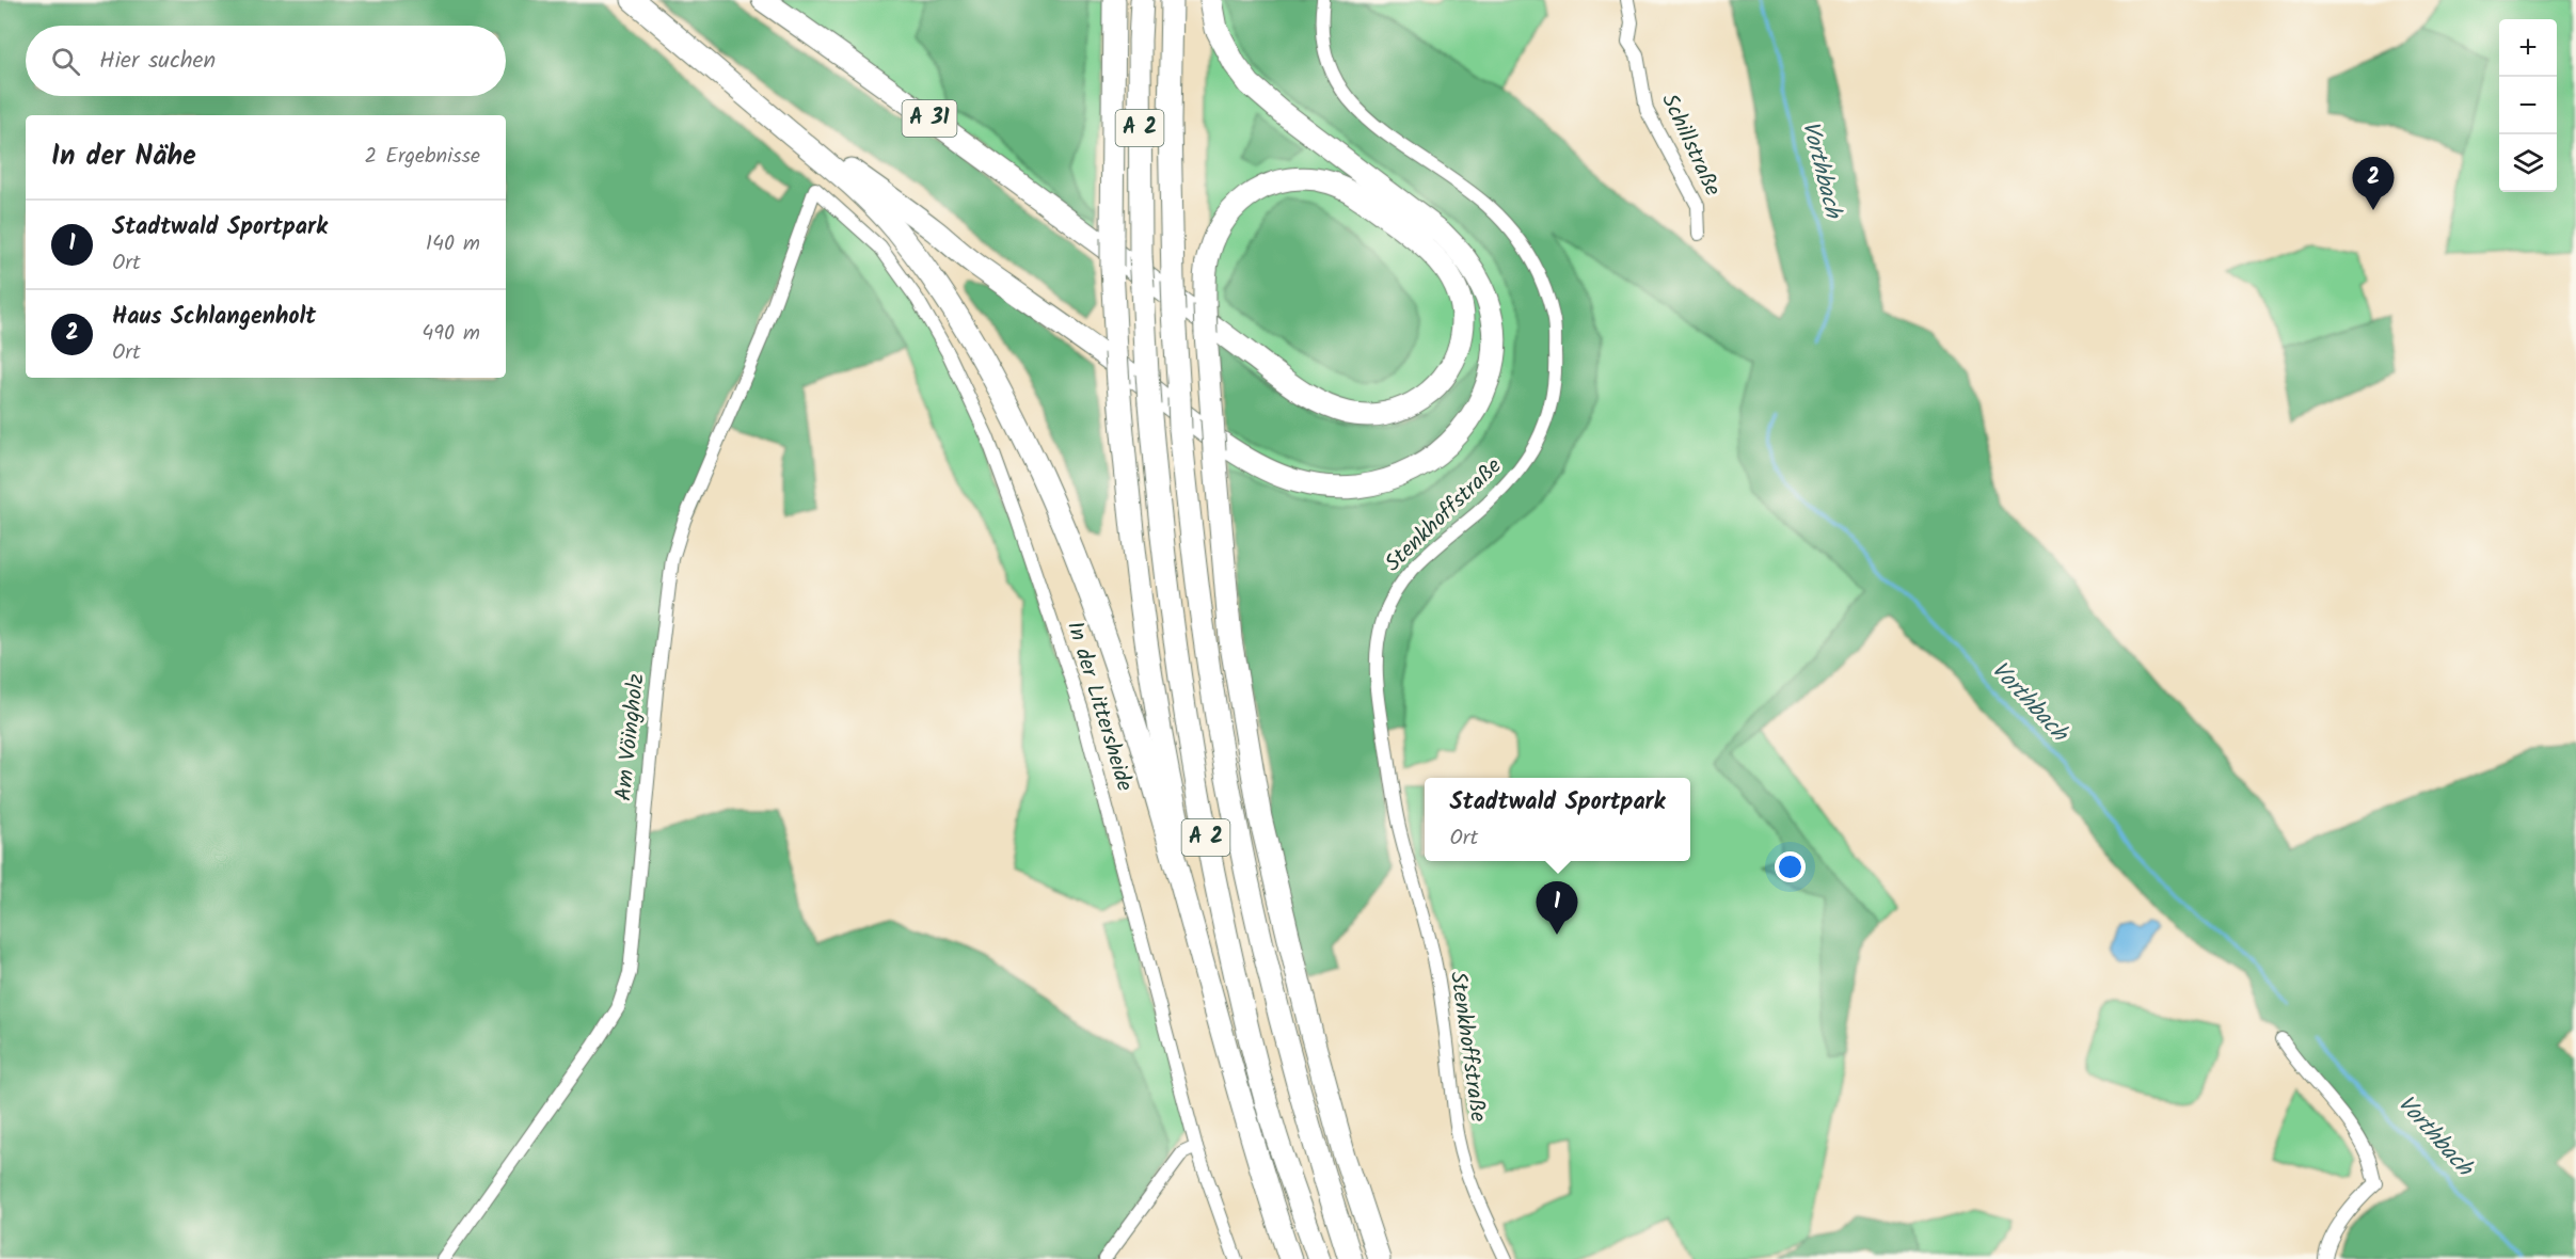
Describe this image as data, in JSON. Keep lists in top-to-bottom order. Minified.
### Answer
{"streets":{"highway":["A 31","A 2"],"street":["Schillstraße","Stenkhoffstraße","In der Littersheide","Am Vöingholz"]},"crossings":[["In der Littersheide","Am Vöingholz"]],"water":["Vorthbach"],"page":{"map_buttons":["+","−"],"search":"Hier suchen","heading":["In der Nähe","2 Ergebnisse"],"pins":["2","1"],"list":[{"mark":"1","name":"Stadtwald Sportpark","note":"Ort","value":"140 m"},{"mark":"2","name":"Haus Schlangenholt","note":"Ort","value":"490 m"}],"popup":["Stadtwald Sportpark","Ort"]}}
